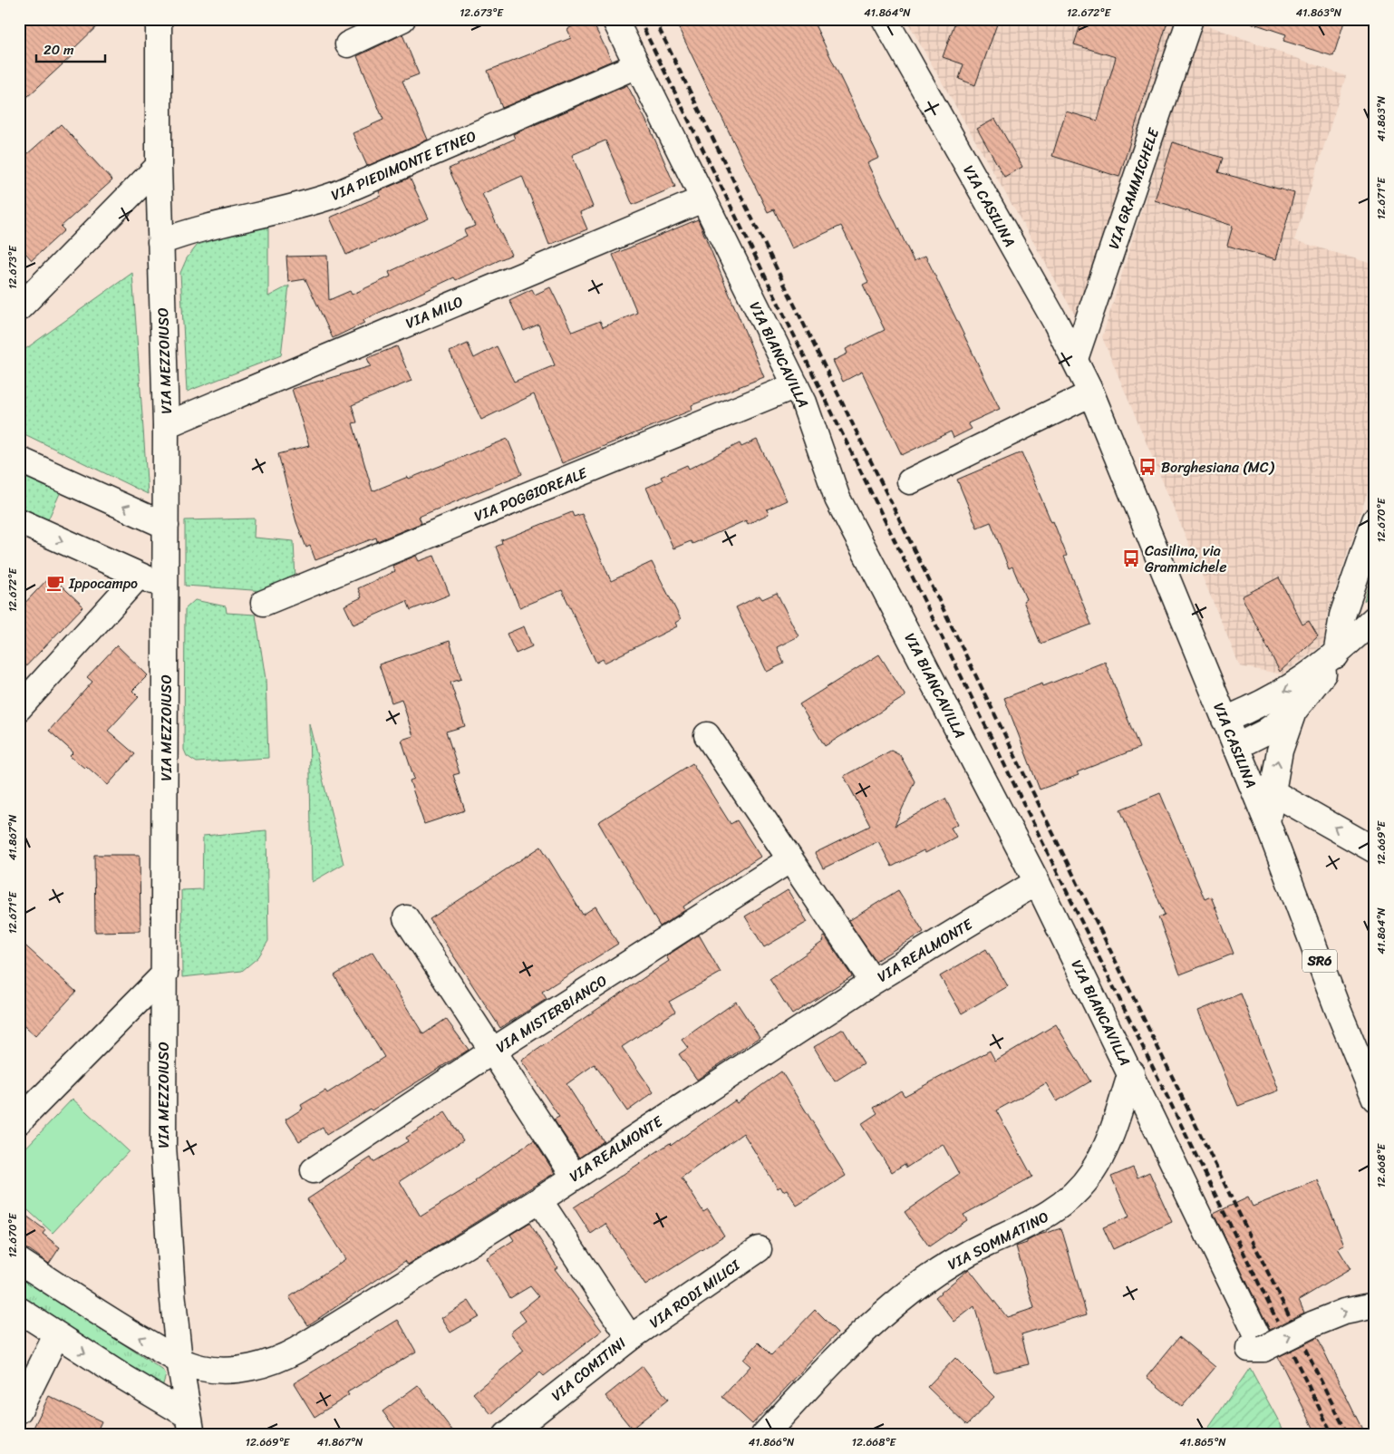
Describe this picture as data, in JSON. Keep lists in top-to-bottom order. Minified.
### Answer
{"streets":{"street":["VIA PIEDIMONTE ETNEO","VIA GRAMMICHELE","VIA CASILINA","VIA MILO","VIA BIANCAVILLA","VIA MEZZOIUSO","VIA POGGIOREALE","VIA REALMONTE","SR6","VIA MISTERBIANCO","VIA SOMMATINO","VIA RODI MILICI","VIA COMITINI"]},"crossings":[["VIA PIEDIMONTE ETNEO","VIA BIANCAVILLA"],["VIA PIEDIMONTE ETNEO","VIA MEZZOIUSO"],["VIA GRAMMICHELE","VIA CASILINA"],["VIA MILO","VIA BIANCAVILLA"],["VIA MILO","VIA MEZZOIUSO"],["VIA BIANCAVILLA","VIA POGGIOREALE"],["VIA BIANCAVILLA","VIA REALMONTE"],["VIA BIANCAVILLA","VIA SOMMATINO"],["VIA MEZZOIUSO","VIA REALMONTE"],["VIA REALMONTE","VIA COMITINI"],["VIA RODI MILICI","VIA COMITINI"]],"places":{"bus stop":["Borghesiana (MC)","Casilina, via Grammichele"],"cafe":["Ippocampo"]},"scale_bar":"20 m","coordinates":["12.673°E","41.864°N","12.672°E","41.863°N","12.671°E","12.670°E","41.867°N","12.669°E","12.668°E","41.866°N","41.865°N"]}
